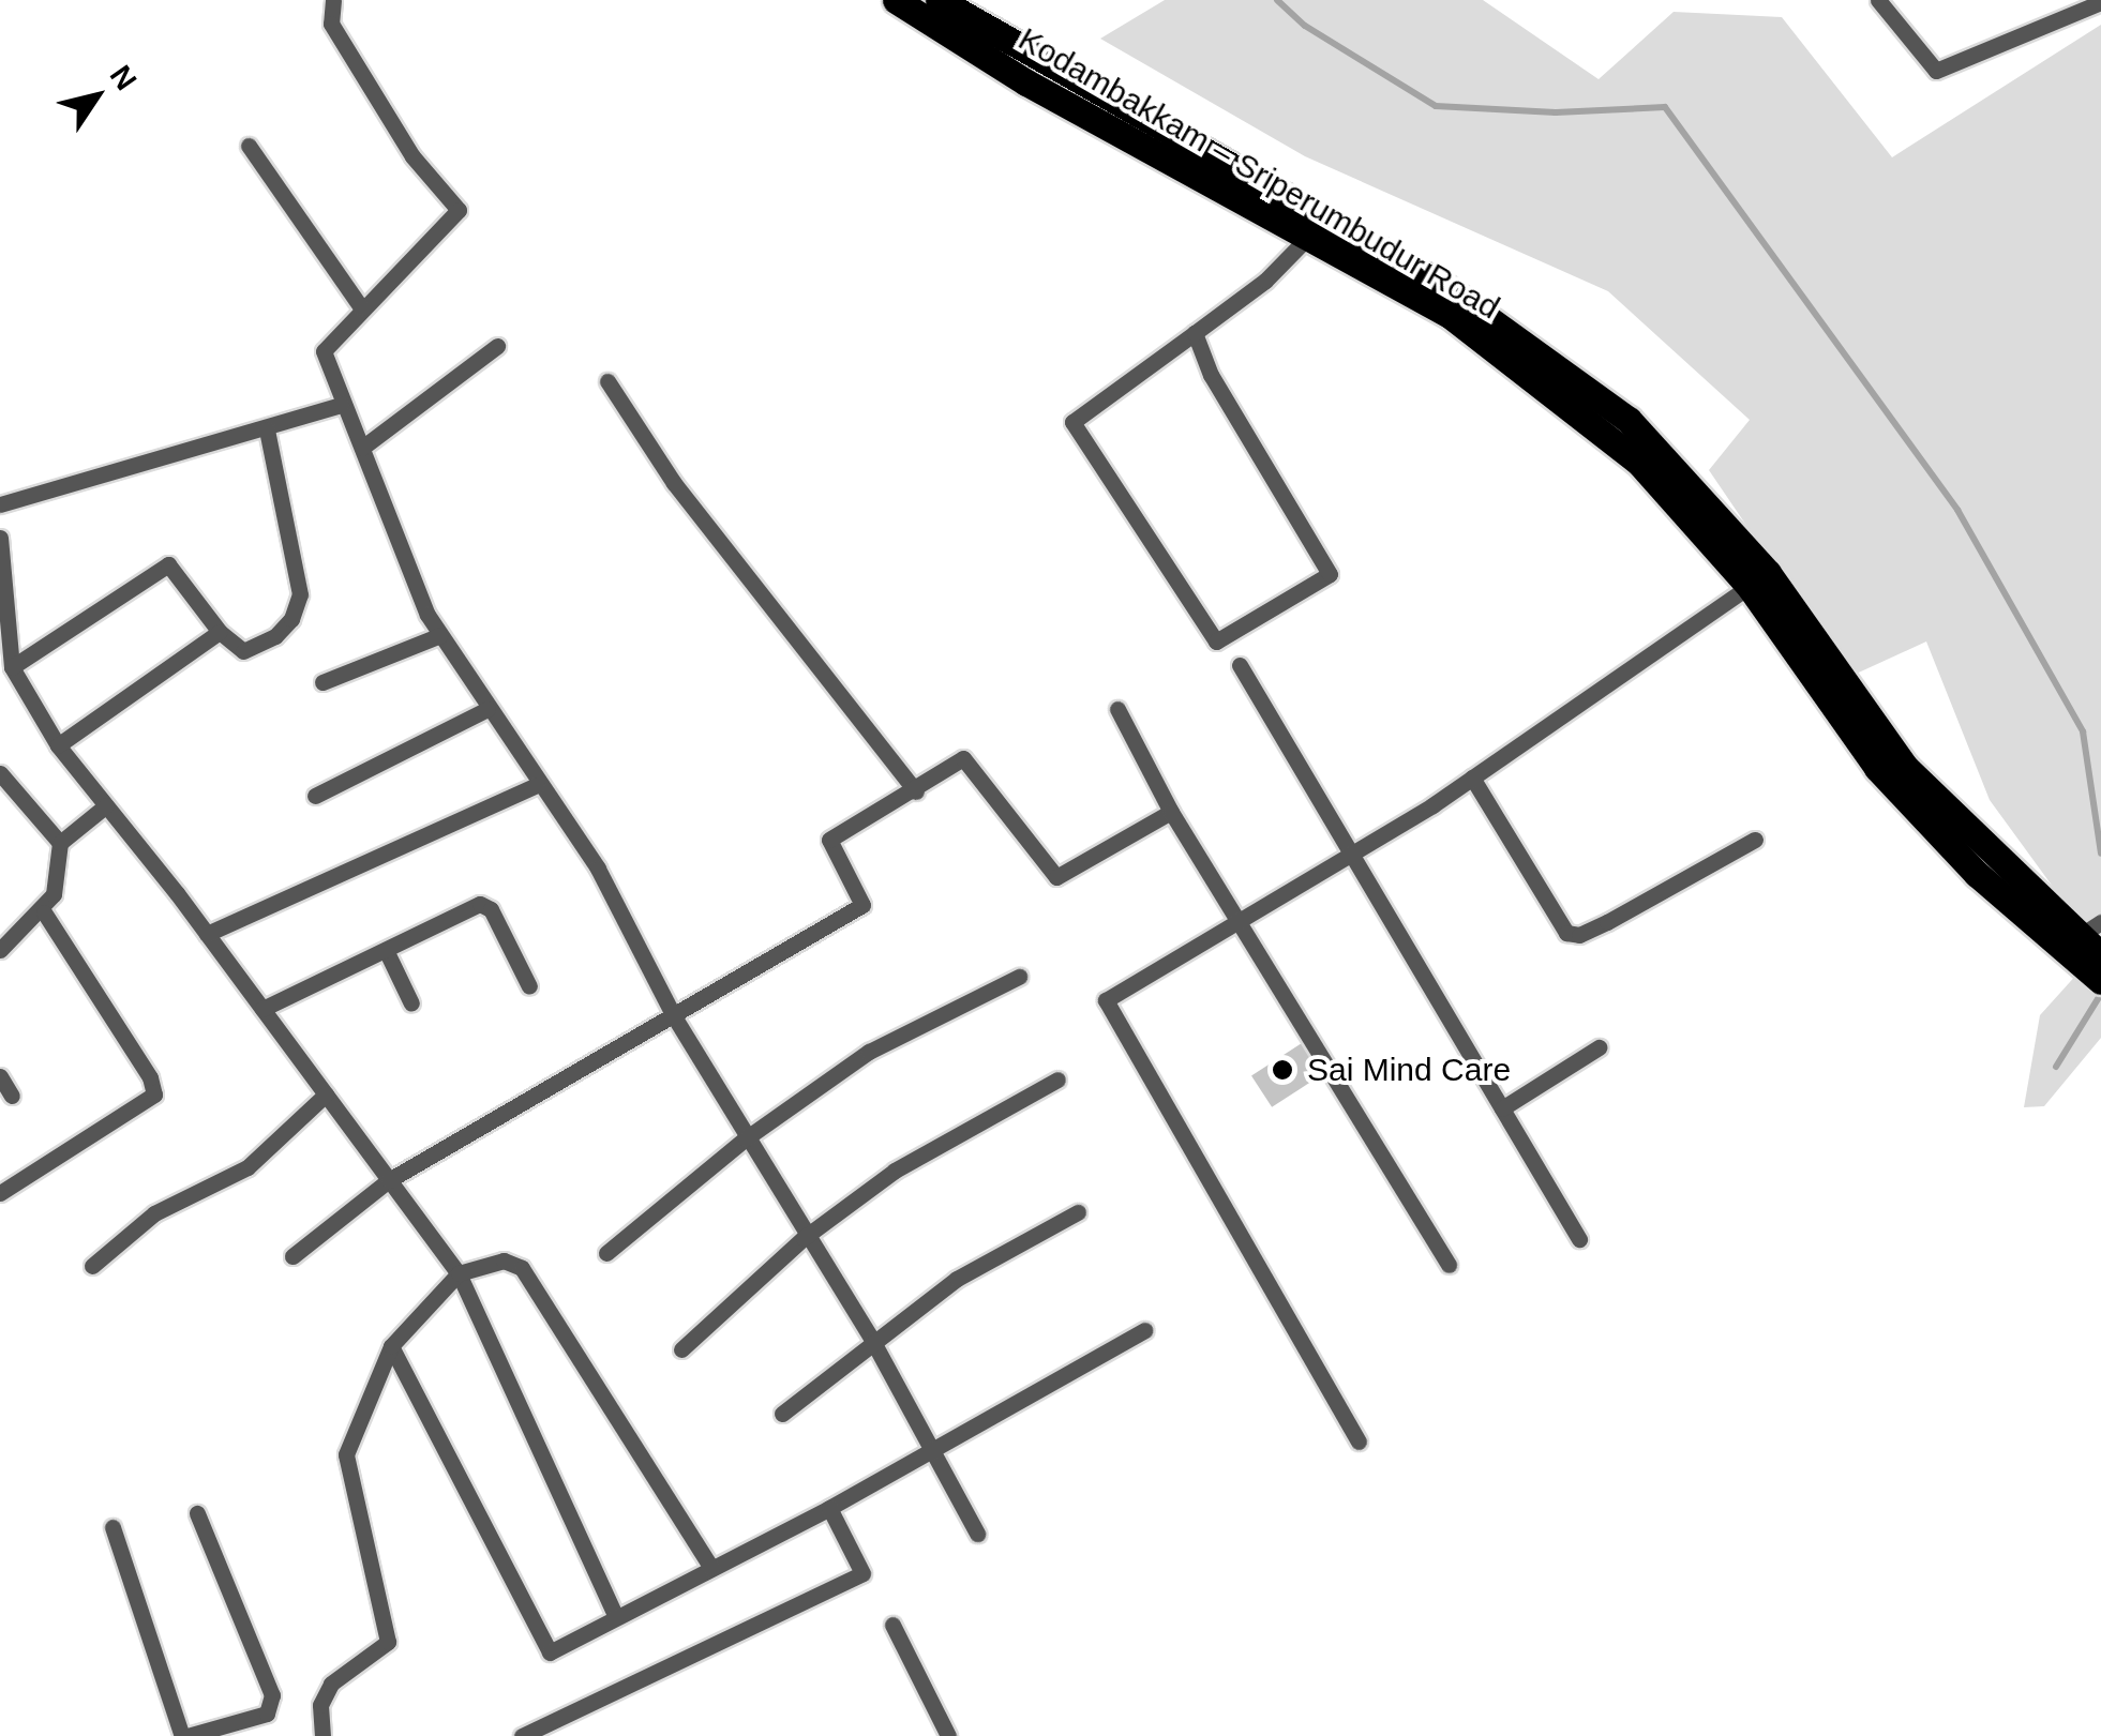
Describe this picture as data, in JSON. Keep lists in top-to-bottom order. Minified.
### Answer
{"streets":{"main road":["Kodambakkam – Sriperumbudur Road"]},"places":["Sai Mind Care"],"north":"top right"}
